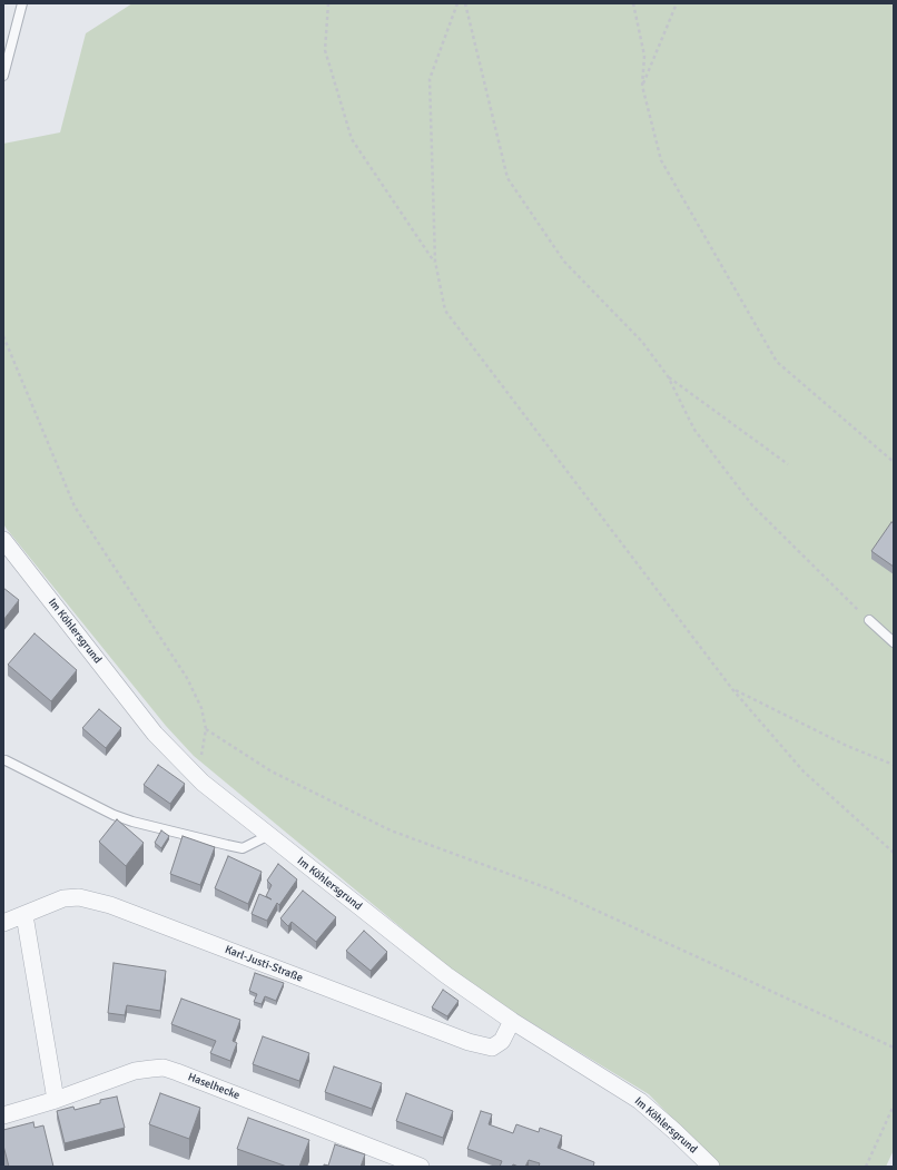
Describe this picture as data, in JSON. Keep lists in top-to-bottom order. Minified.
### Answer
{"streets":{"street":["Im Köhlersgrund","Karl-Justi-Straße","Haselhecke"]},"crossings":[["Im Köhlersgrund","Karl-Justi-Straße"]]}
